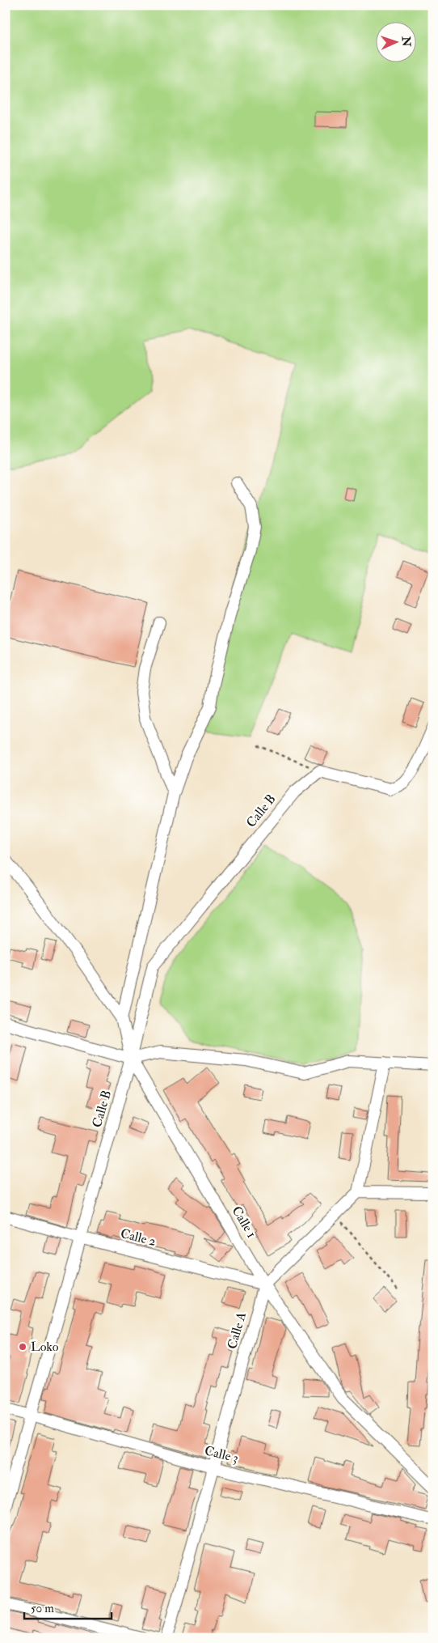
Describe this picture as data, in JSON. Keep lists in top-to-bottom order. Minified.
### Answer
{"streets":{"street":["Calle B","Calle 1","Calle 2","Calle A","Calle 3"]},"crossings":[["Calle B","Calle 1"],["Calle B","Calle 2"],["Calle B","Calle 3"],["Calle 1","Calle 2"],["Calle 1","Calle A"],["Calle 2","Calle A"],["Calle A","Calle 3"]],"places":["Loko"],"scale_bar":"50 m","north":"right"}
